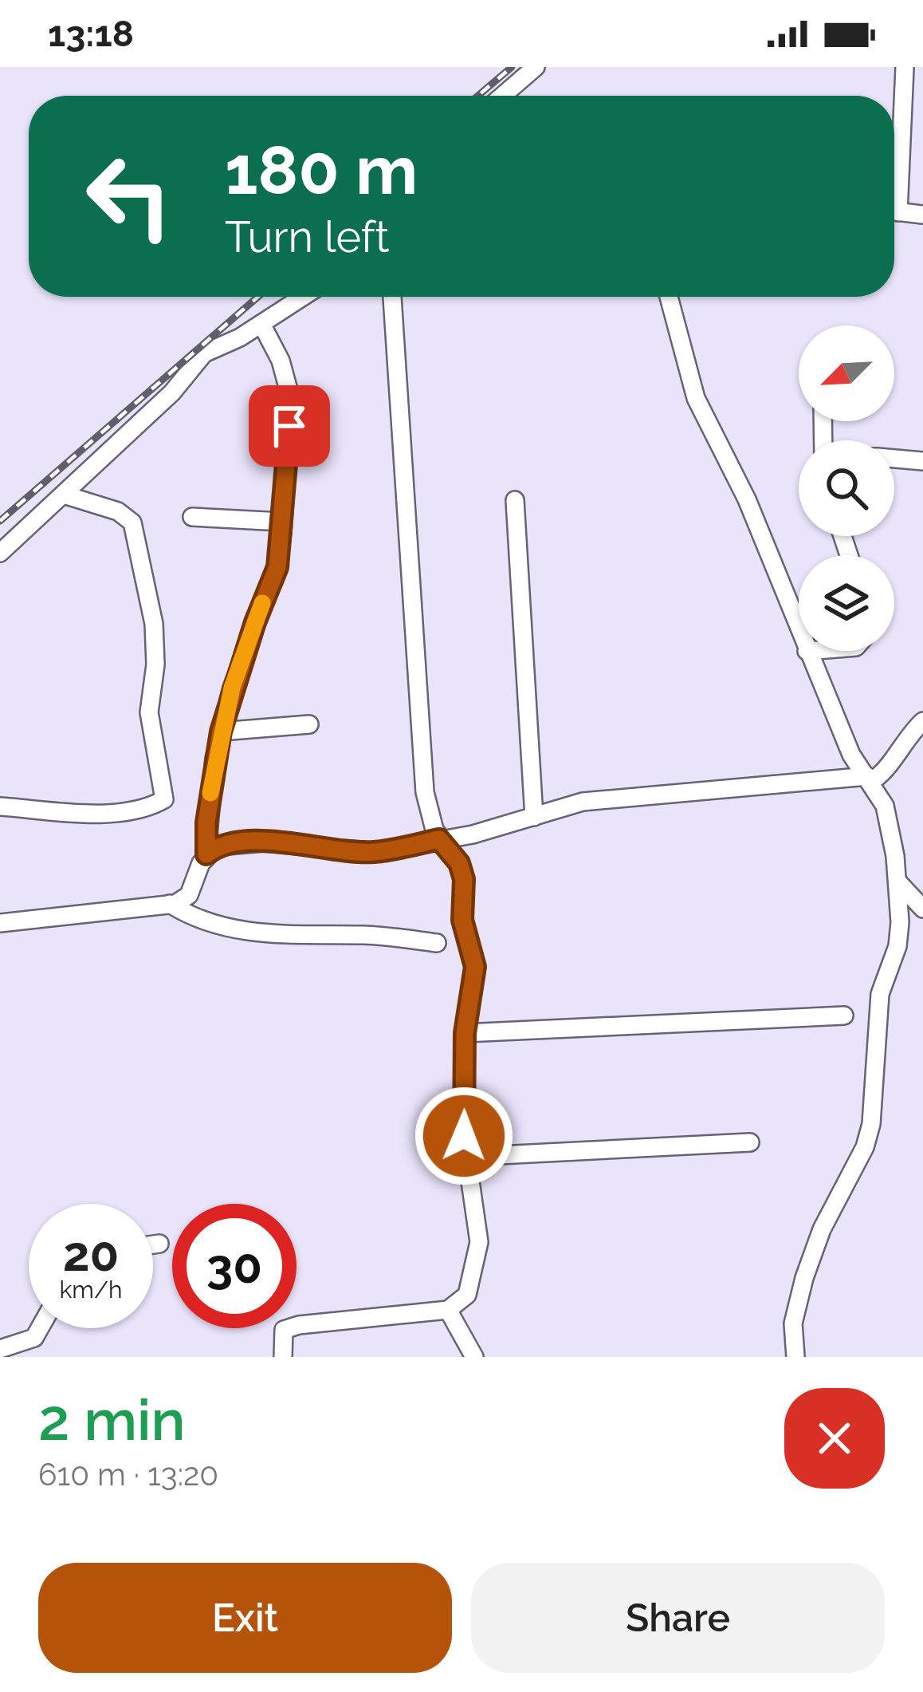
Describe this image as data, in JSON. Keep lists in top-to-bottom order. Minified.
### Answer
{"north":"bottom left","page":{"status":"13:18","turn":["180 m","Turn left"],"speed":"20 km/h","limit":"30","heading":["2 min","610 m · 13:20"],"buttons":["Exit","Share"]}}
